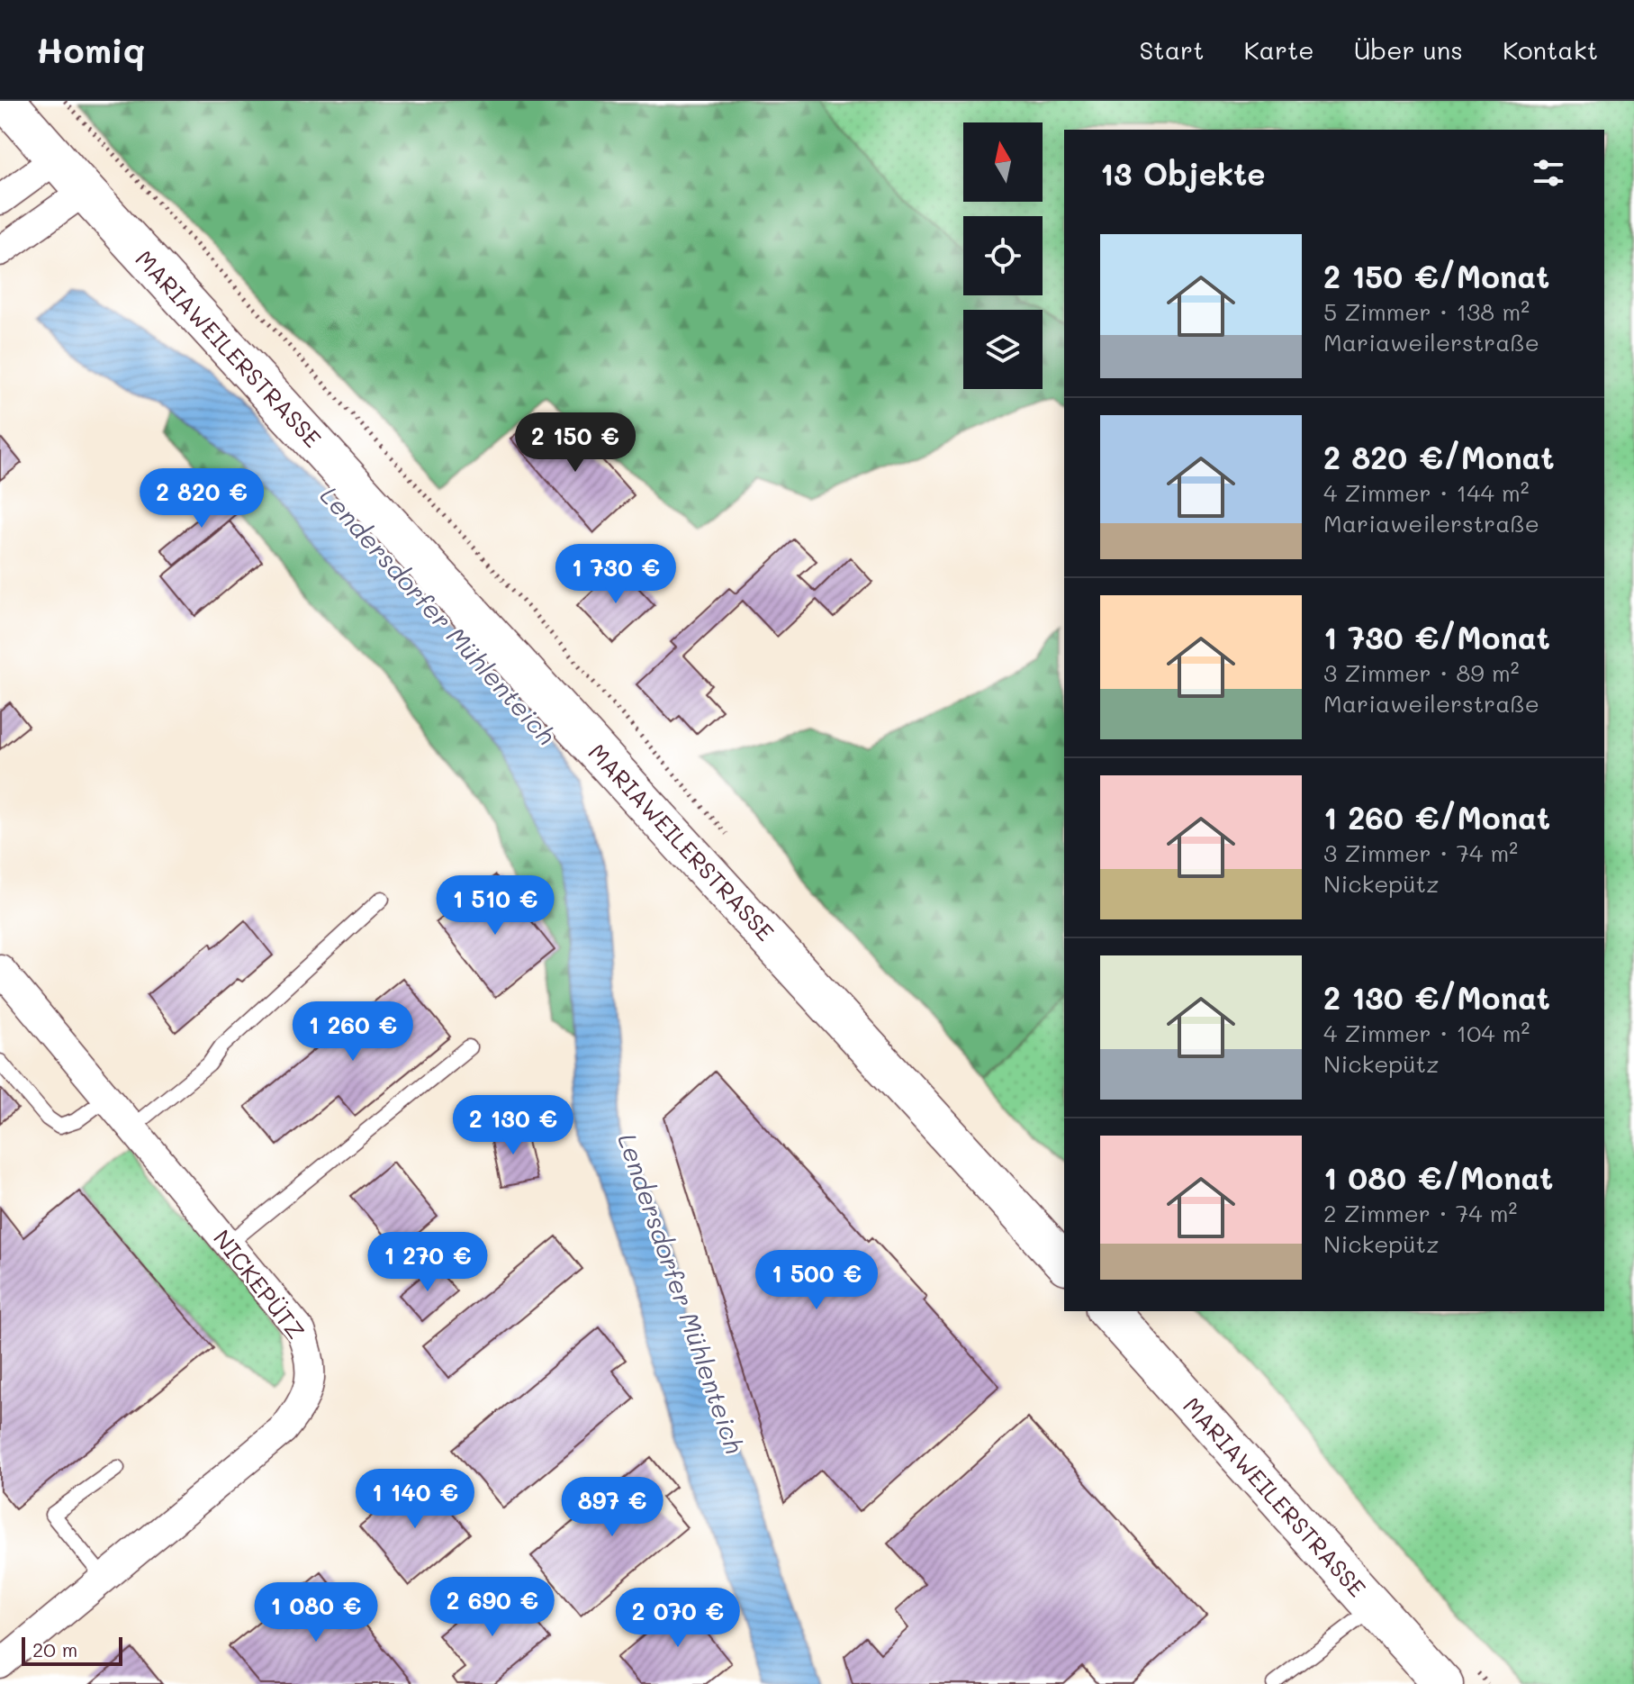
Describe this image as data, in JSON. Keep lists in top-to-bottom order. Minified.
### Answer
{"streets":{"main road":["MARIAWEILERSTRASSE"],"street":["NICKEPÜTZ"]},"water":["Lendersdorfer Mühlenteich"],"scale_bar":"20 m","north":"top","page":{"header":"Homiq","nav":["Start","Karte","Über uns","Kontakt"],"heading":"13 Objekte","list":[{"name":"2 150 €/Monat","note":"5 Zimmer · 138 m² · Mariaweilerstraße"},{"name":"2 820 €/Monat","note":"4 Zimmer · 144 m² · Mariaweilerstraße"},{"name":"1 730 €/Monat","note":"3 Zimmer · 89 m² · Mariaweilerstraße"},{"name":"1 260 €/Monat","note":"3 Zimmer · 74 m² · Nickepütz"},{"name":"2 130 €/Monat","note":"4 Zimmer · 104 m² · Nickepütz"},{"name":"1 080 €/Monat","note":"2 Zimmer · 74 m² · Nickepütz"}],"price":["2 150 €","2 820 €","1 730 €","1 510 €","1 260 €","2 130 €","1 270 €","1 500 €","1 140 €","897 €","2 690 €","1 080 €","2 070 €"],"scale":"20 m"}}
